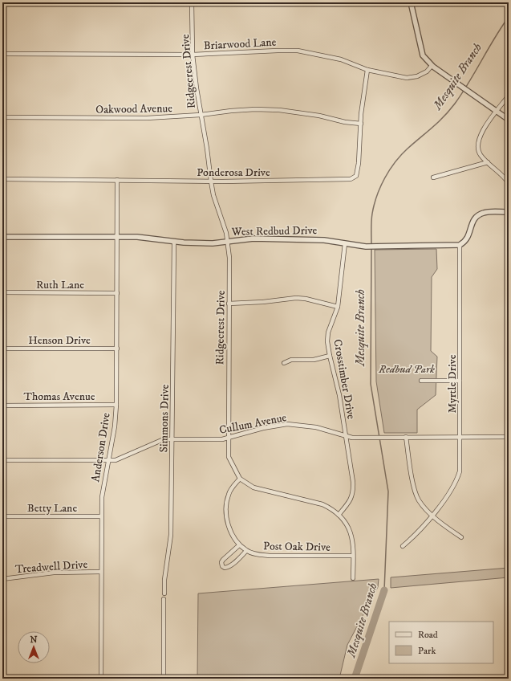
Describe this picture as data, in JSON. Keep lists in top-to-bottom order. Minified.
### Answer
{"streets":{"street":["Briarwood Lane","Ridgecrest Drive","Oakwood Avenue","Ponderosa Drive","West Redbud Drive","Ruth Lane","Henson Drive","Crosstimber Drive","Myrtle Drive","Thomas Avenue","Simmons Drive","Cullum Avenue","Anderson Drive","Betty Lane","Post Oak Drive","Treadwell Drive"]},"crossings":[["Briarwood Lane","Ridgecrest Drive"],["Briarwood Lane","Ponderosa Drive"],["Ridgecrest Drive","Oakwood Avenue"],["Ridgecrest Drive","Ponderosa Drive"],["Ridgecrest Drive","West Redbud Drive"],["Ridgecrest Drive","Crosstimber Drive"],["Ridgecrest Drive","Cullum Avenue"],["Ridgecrest Drive","Post Oak Drive"],["Oakwood Avenue","Ponderosa Drive"],["Ponderosa Drive","Anderson Drive"],["West Redbud Drive","Crosstimber Drive"],["West Redbud Drive","Myrtle Drive"],["West Redbud Drive","Simmons Drive"],["West Redbud Drive","Anderson Drive"],["Ruth Lane","Anderson Drive"],["Henson Drive","Anderson Drive"],["Crosstimber Drive","Cullum Avenue"],["Myrtle Drive","Cullum Avenue"],["Thomas Avenue","Anderson Drive"],["Simmons Drive","Cullum Avenue"],["Cullum Avenue","Anderson Drive"],["Anderson Drive","Betty Lane"],["Anderson Drive","Treadwell Drive"]],"water":["Mesquite Branch"],"parks":["Redbud Park"],"legend":["Road","Park"],"north":"top"}
